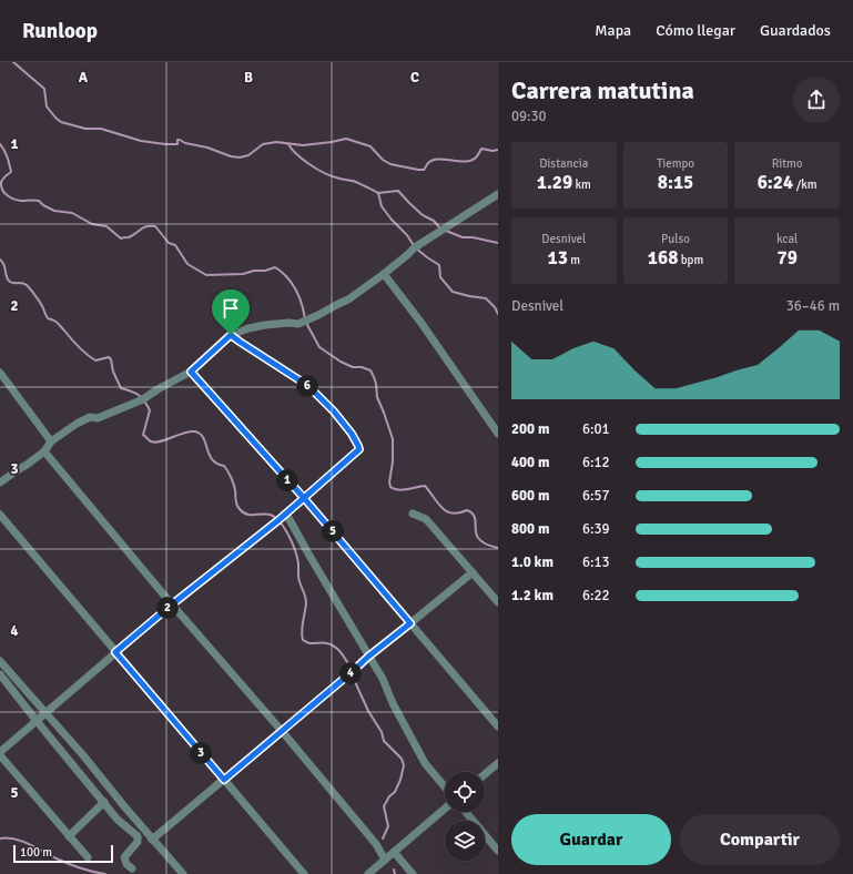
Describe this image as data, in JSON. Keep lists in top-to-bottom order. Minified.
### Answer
{"scale_bar":"100 m","page":{"header":"Runloop","nav":["Mapa","Cómo llegar","Guardados"],"heading":["Carrera matutina","09:30"],"stats":[["Distancia","1.29 km"],["Tiempo","8:15"],["Ritmo","6:24 /km"],["Desnivel","13 m"],["Pulso","168 bpm"],["kcal","79"]],"chart":["Desnivel","36–46 m"],"pins":["6","1","5","2","4","3"],"list":[{"name":"200 m","note":"6:01"},{"name":"400 m","note":"6:12"},{"name":"600 m","note":"6:57"},{"name":"800 m","note":"6:39"},{"name":"1.0 km","note":"6:13"},{"name":"1.2 km","note":"6:22"}],"buttons":["Guardar","Compartir"],"scale":"100 m"},"grid":{"columns":["A","B","C"],"rows":["1","2","3","4","5"]}}
